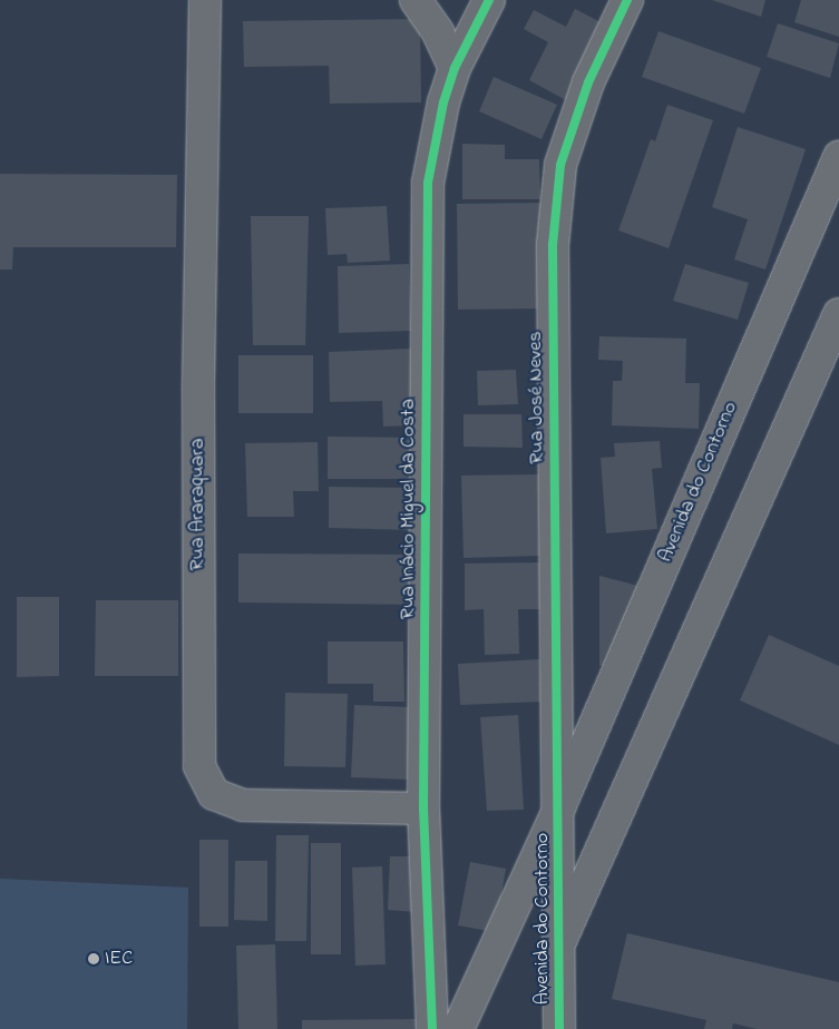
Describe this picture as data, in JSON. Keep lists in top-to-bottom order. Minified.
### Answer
{"streets":{"street":["Rua José Neves","Avenida do Contorno","Rua Araraquara","Rua Inácio Miguel da Costa"]},"crossings":[["Rua José Neves","Avenida do Contorno"],["Rua Araraquara","Rua Inácio Miguel da Costa"]],"places":["IEC"]}
